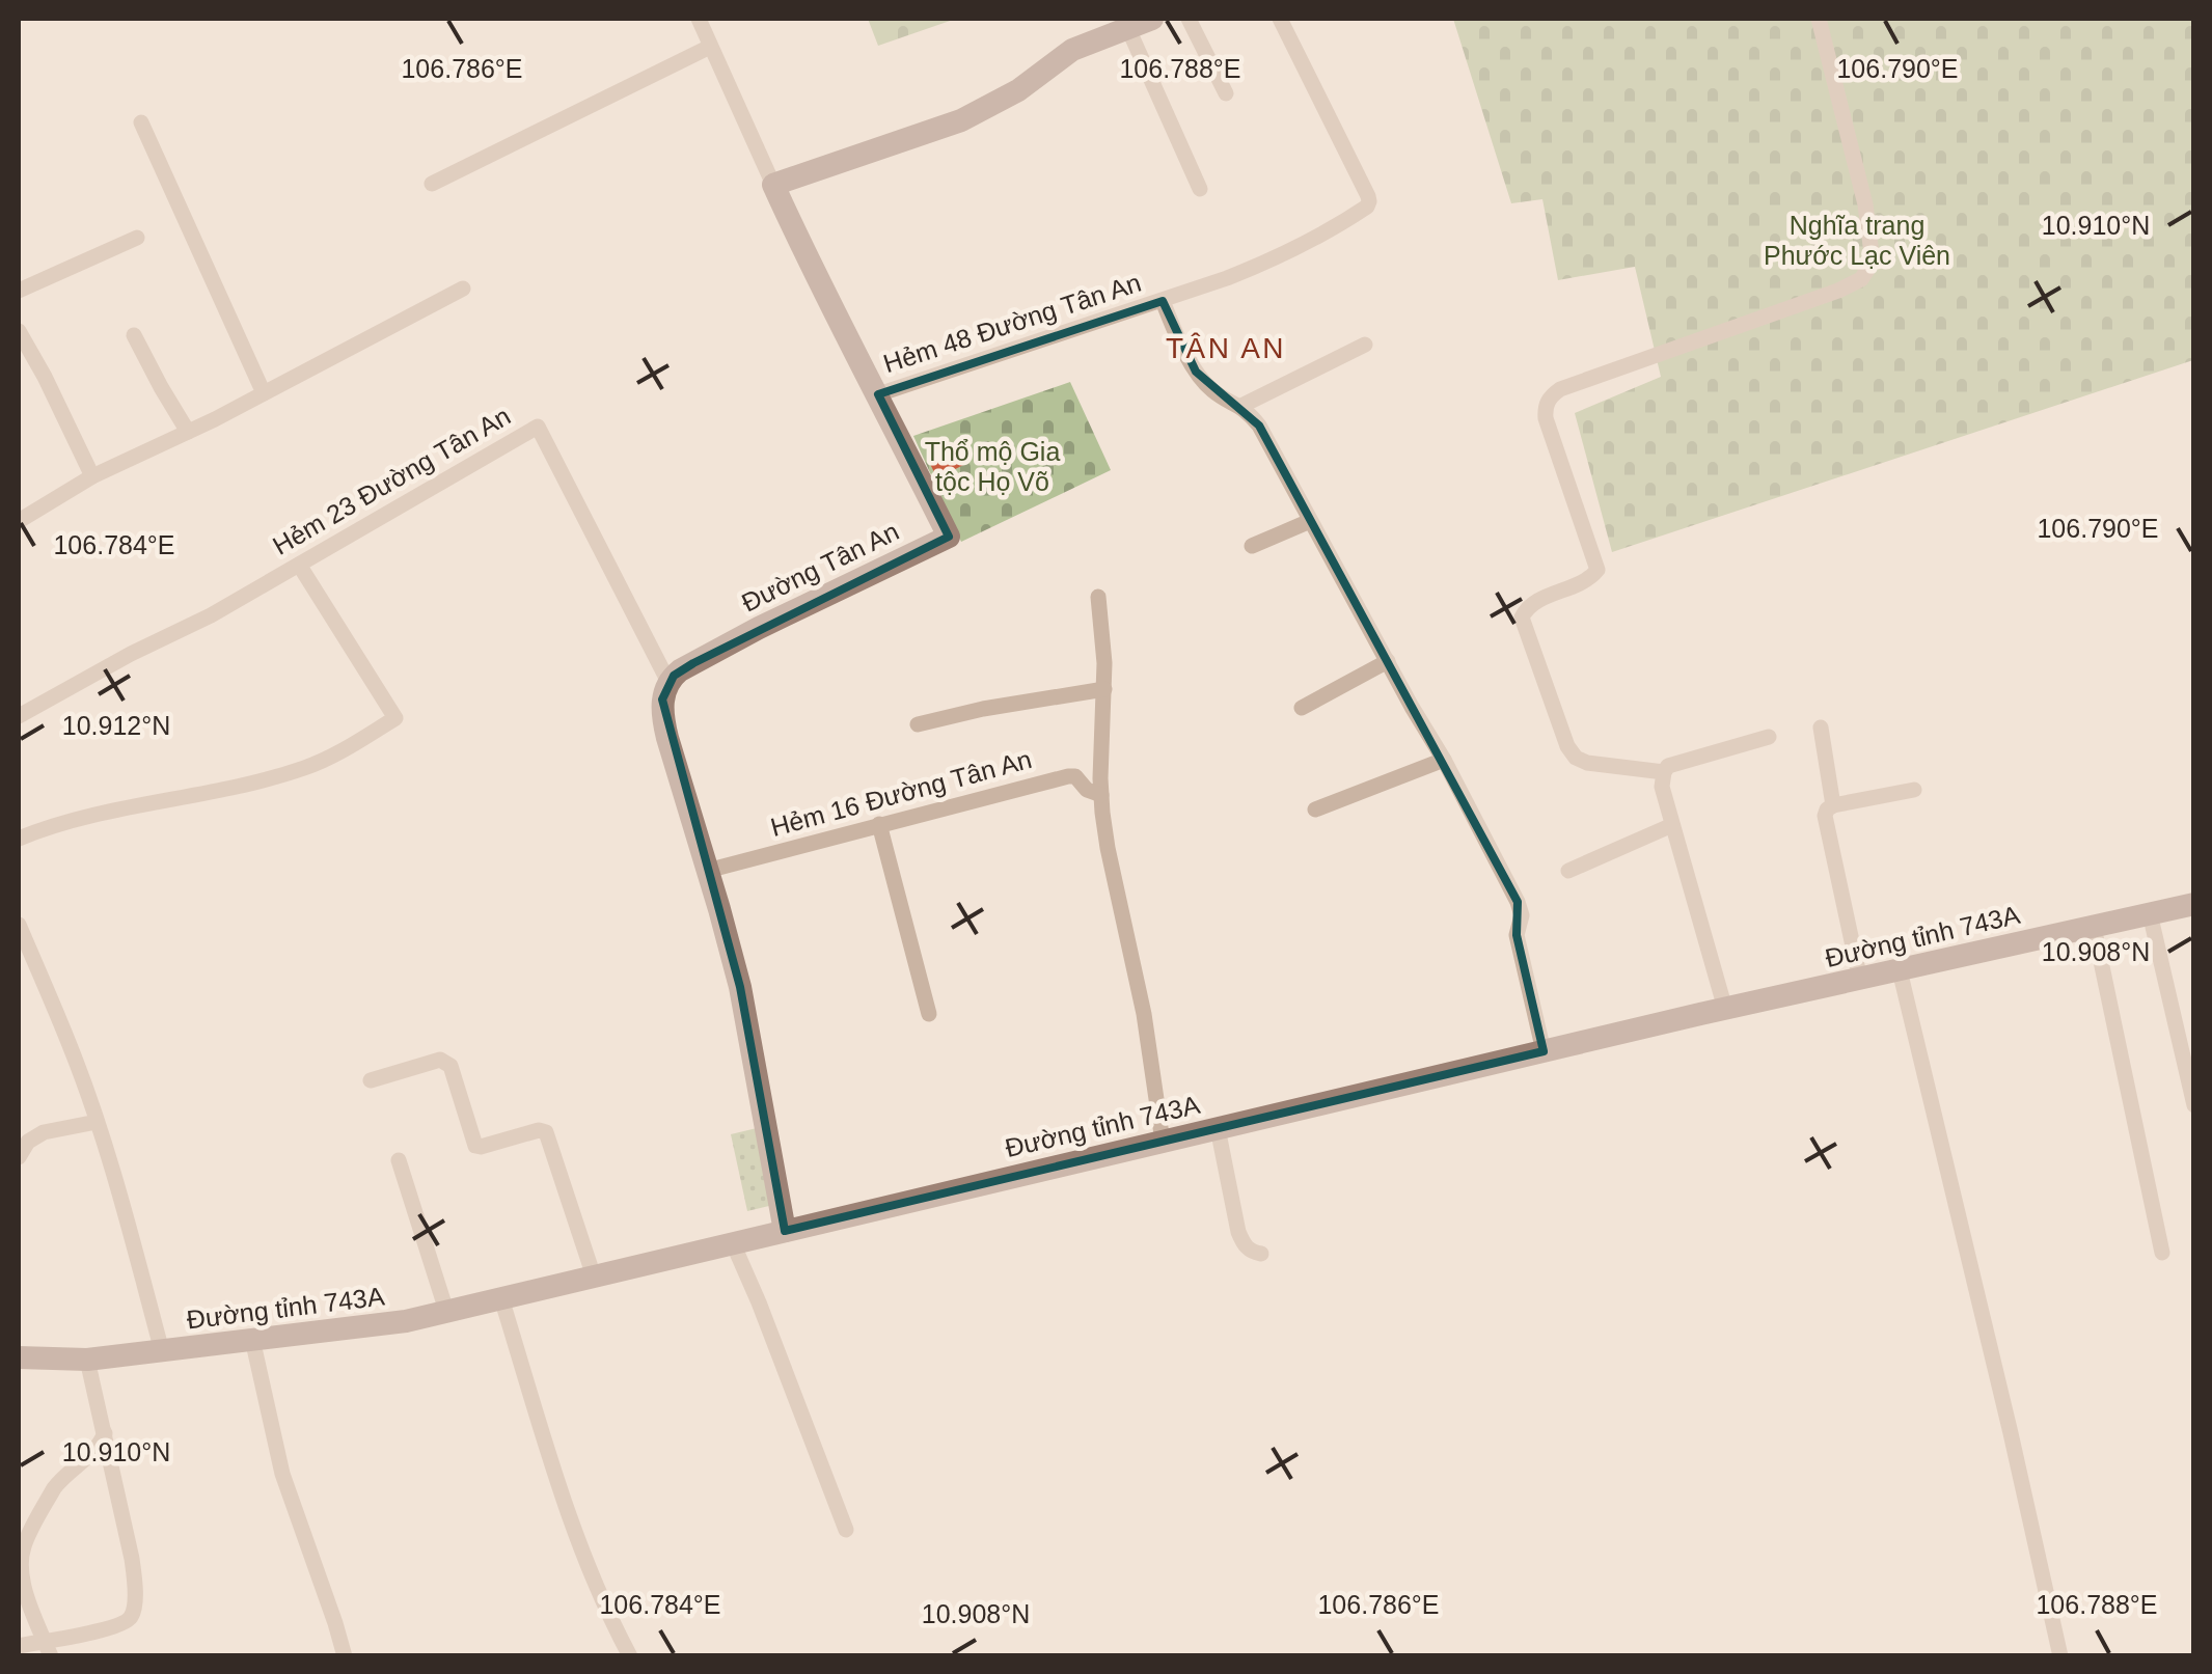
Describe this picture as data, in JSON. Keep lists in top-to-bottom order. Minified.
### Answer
{"streets":{"main road":["Đường Tân An","Đường tỉnh 743A"],"street":["Hẻm 48 Đường Tân An","Hẻm 23 Đường Tân An","Hẻm 16 Đường Tân An"]},"crossings":[["Hẻm 48 Đường Tân An","Đường Tân An"],["Hẻm 23 Đường Tân An","Đường Tân An"]],"districts":["TÂN AN"],"parks":["Nghĩa trang Phước Lạc Viên","Thổ mộ Gia tộc Họ Võ"],"coordinates":["106.786°E","106.788°E","106.790°E","10.910°N","106.784°E","10.912°N","10.908°N"]}
